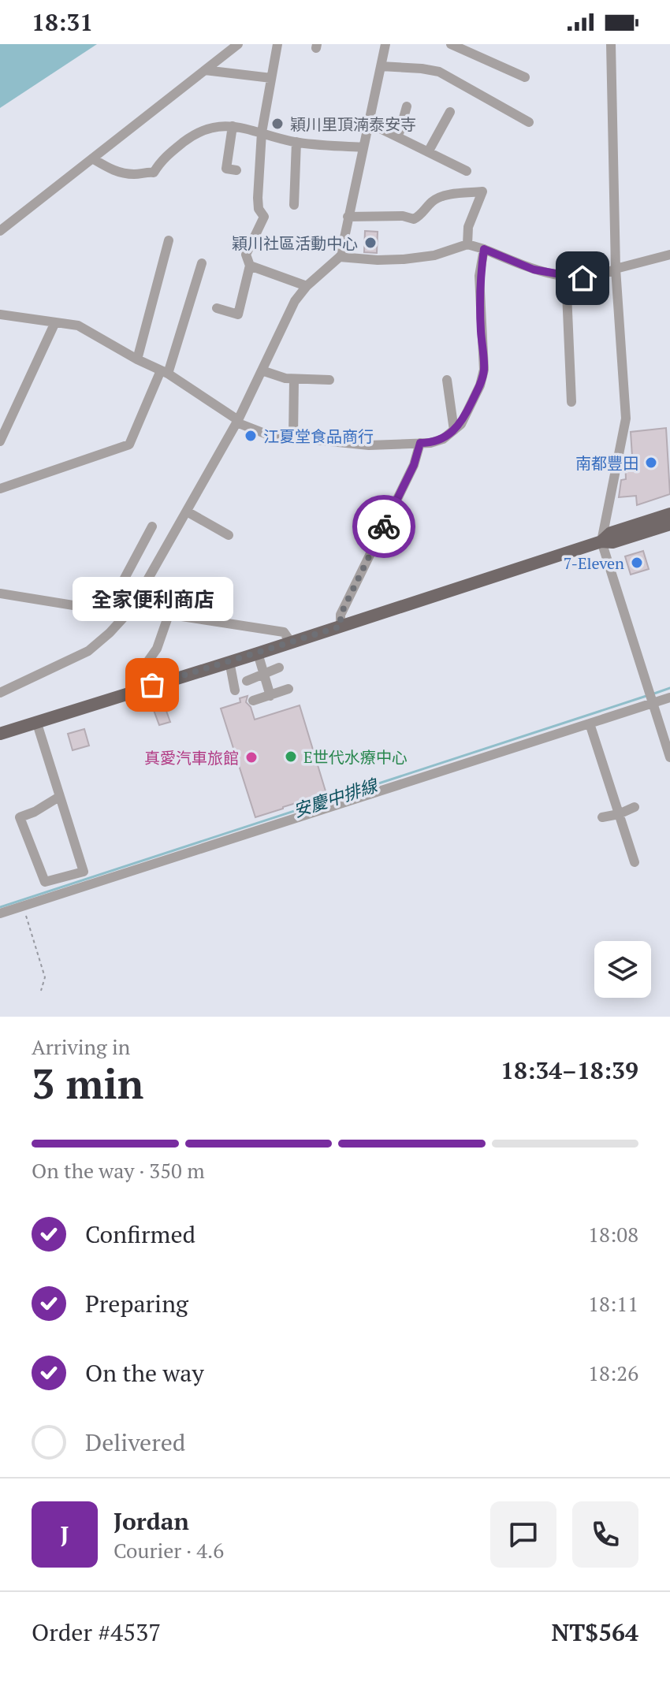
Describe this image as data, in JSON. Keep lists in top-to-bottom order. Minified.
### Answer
{"water":["安慶中排線"],"places":["穎川里頂湳泰安寺","穎川社區活動中心","江夏堂食品商行","南都豐田","7-Eleven","全家便利商店","E世代水療中心","真愛汽車旅館"],"page":{"status":"18:31","bubble":"全家便利商店","heading":["3 min","Arriving in","18:34–18:39"],"panel":["Jordan","Courier · 4.6","Order #4537","NT$564"],"bar":"On the way · 350 m","list":[["Confirmed","18:08"],["Preparing","18:11"],["On the way","18:26"],"Delivered"],"round":"J"}}
